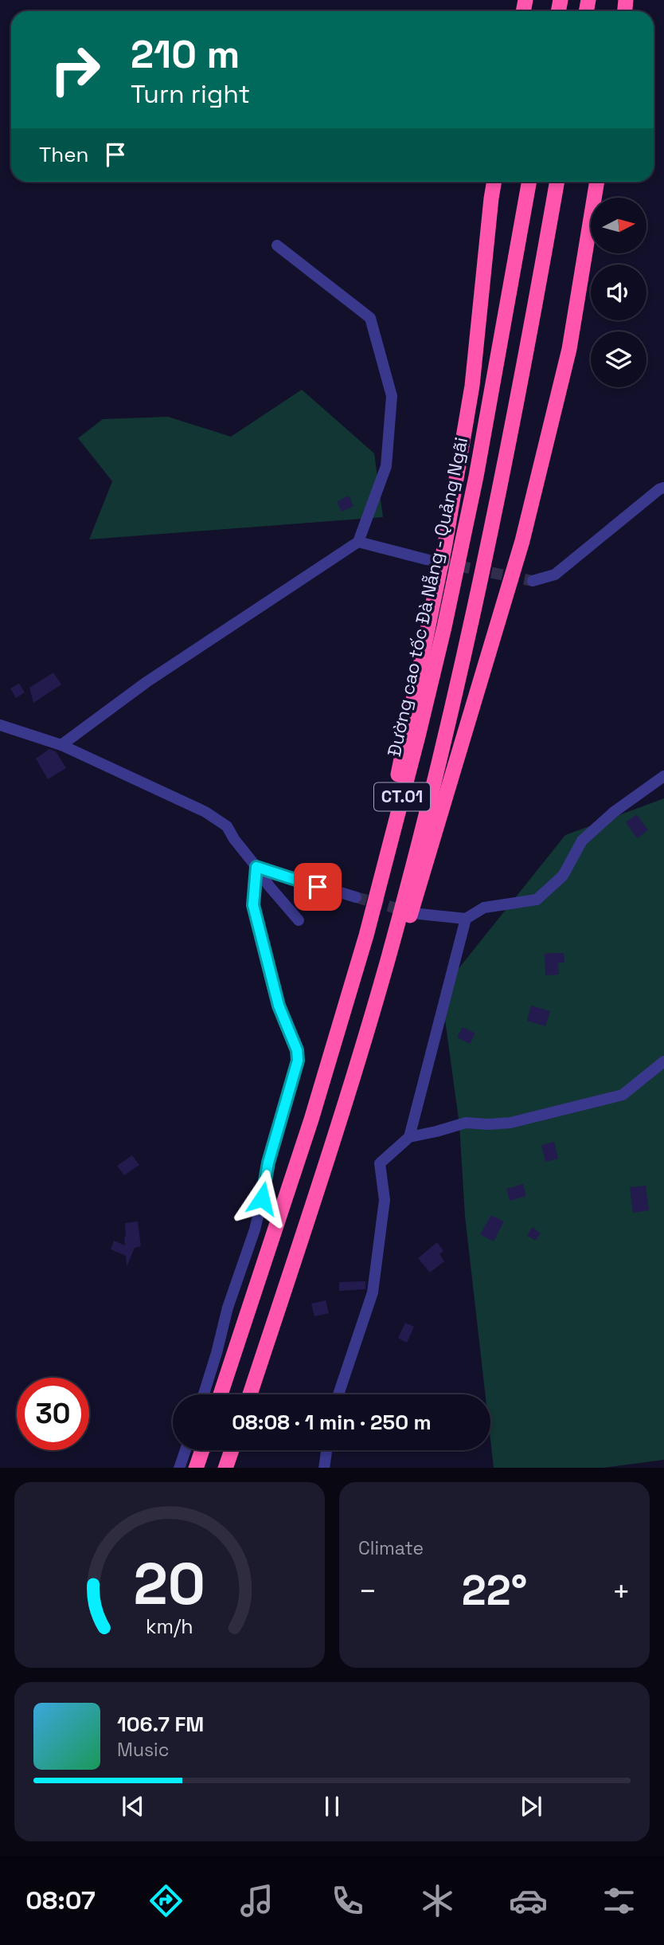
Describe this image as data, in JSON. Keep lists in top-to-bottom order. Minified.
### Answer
{"streets":{"highway":["Đường cao tốc Đà Nẵng - Quảng Ngãi","CT.01"]},"north":"right","page":{"turn":["210 m","Turn right"],"then":"Then","limit":"30","trip":"08:08 · 1 min · 250 m","tile":"Climate","heat":["−","22°","+"],"song":["106.7 FM","Music"],"tabs":"08:07","gauge":["20","km/h"]}}
